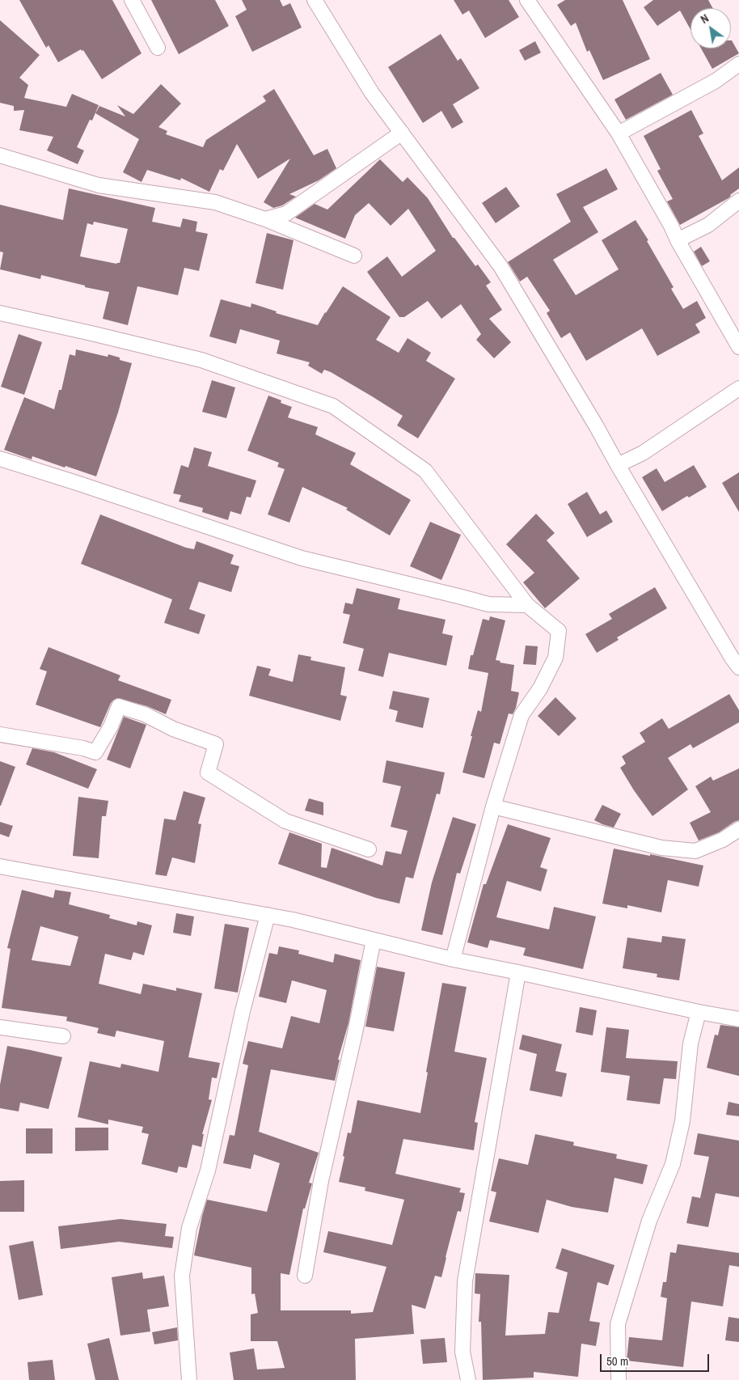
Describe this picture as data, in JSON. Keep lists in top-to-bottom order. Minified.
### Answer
{"scale_bar":"50 m","north":"top left"}
